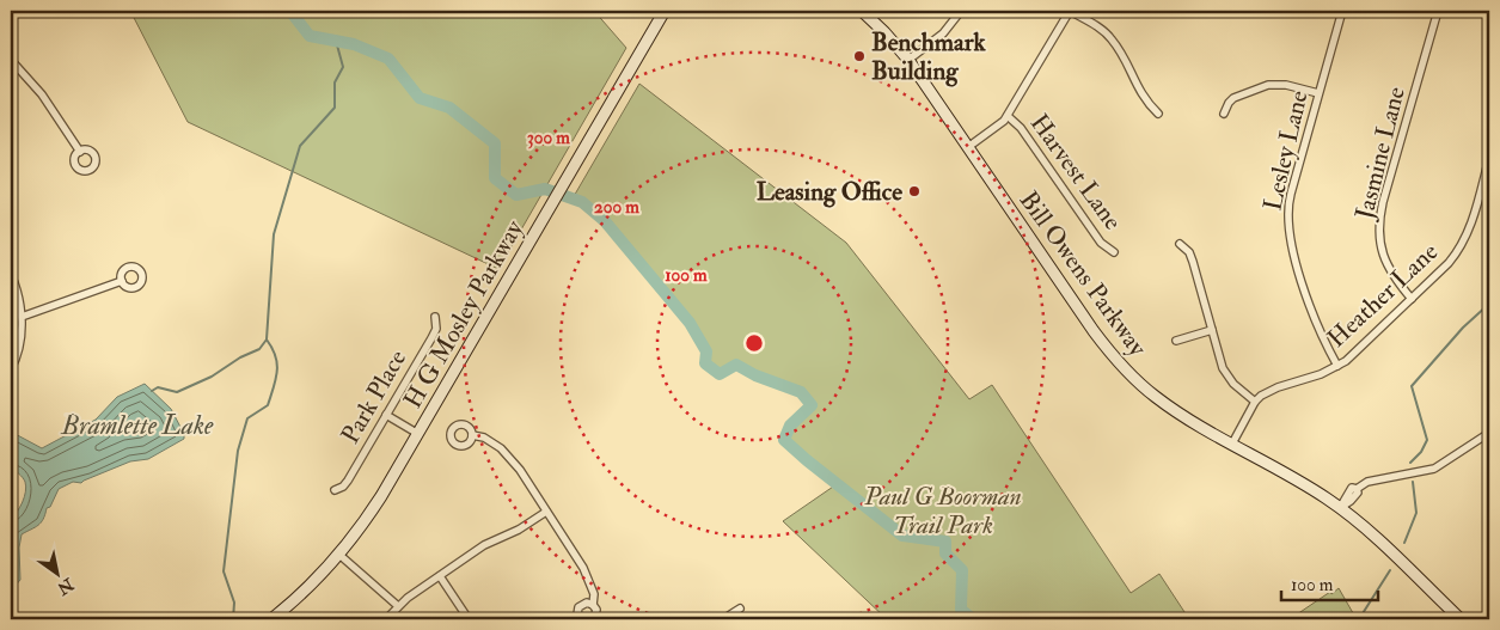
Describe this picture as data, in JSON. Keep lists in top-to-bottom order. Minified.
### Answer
{"streets":{"main road":["Bill Owens Parkway","H G Mosley Parkway"],"street":["Lesley Lane","Jasmine Lane","Harvest Lane","Heather Lane","Park Place"]},"crossings":[["Lesley Lane","Heather Lane"],["Jasmine Lane","Heather Lane"],["Bill Owens Parkway","Heather Lane"]],"water":["Bramlette Lake"],"parks":["Paul G Boorman Trail Park"],"places":["Benchmark Building","Leasing Office"],"scale_bar":"100 m","north":"bottom right","rings":["300 m","200 m","100 m"]}
